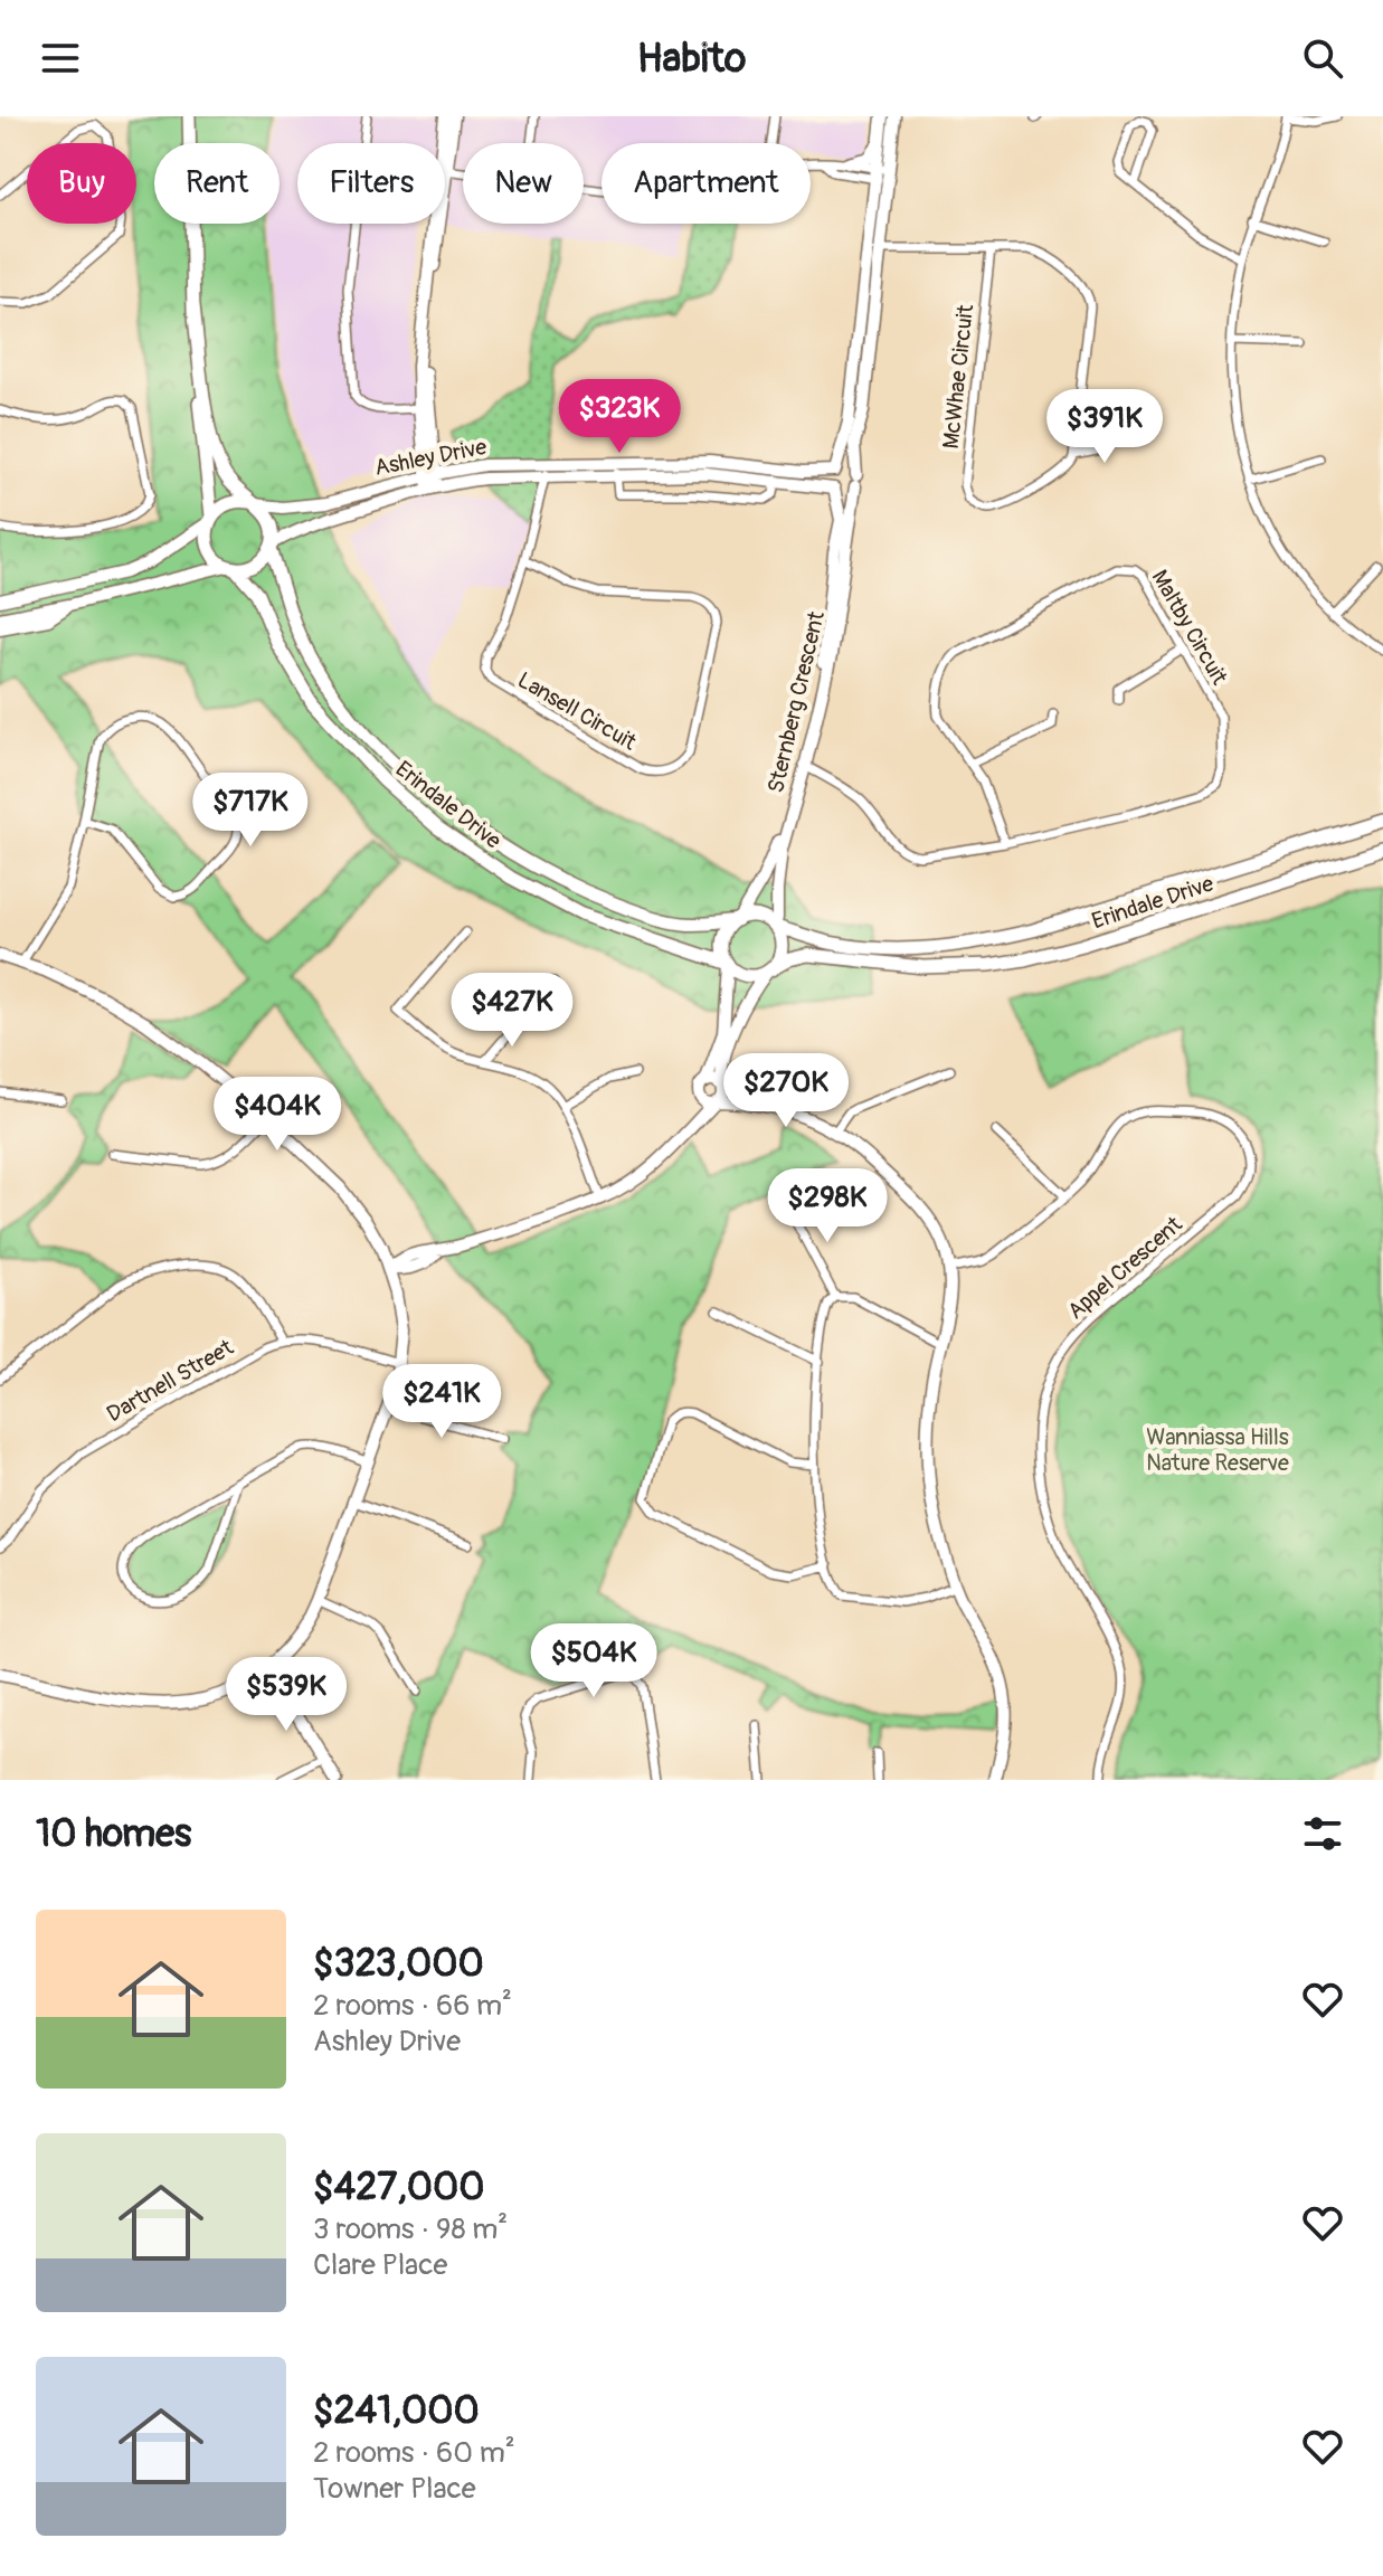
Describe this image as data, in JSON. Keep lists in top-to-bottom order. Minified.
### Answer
{"streets":{"main road":["Erindale Drive"],"street":["McWhae Circuit","Ashley Drive","Maltby Circuit","Sternberg Crescent","Lansell Circuit","Appel Crescent","Dartnell Street"]},"crossings":[["Ashley Drive","Sternberg Crescent"],["Ashley Drive","Lansell Circuit"],["Ashley Drive","Erindale Drive"],["Maltby Circuit","Sternberg Crescent"],["Sternberg Crescent","Erindale Drive"]],"parks":["Wanniassa Hills Nature Reserve"],"page":{"header":"Habito","chip":["Buy","Rent","Filters","New","Apartment"],"price":["$323K","$391K","$717K","$427K","$270K","$404K","$298K","$241K","$504K","$539K"],"heading":"10 homes","list":[{"name":"$323,000","note":"2 rooms · 66 m² · Ashley Drive"},{"name":"$427,000","note":"3 rooms · 98 m² · Clare Place"},{"name":"$241,000","note":"2 rooms · 60 m² · Towner Place"}]}}
